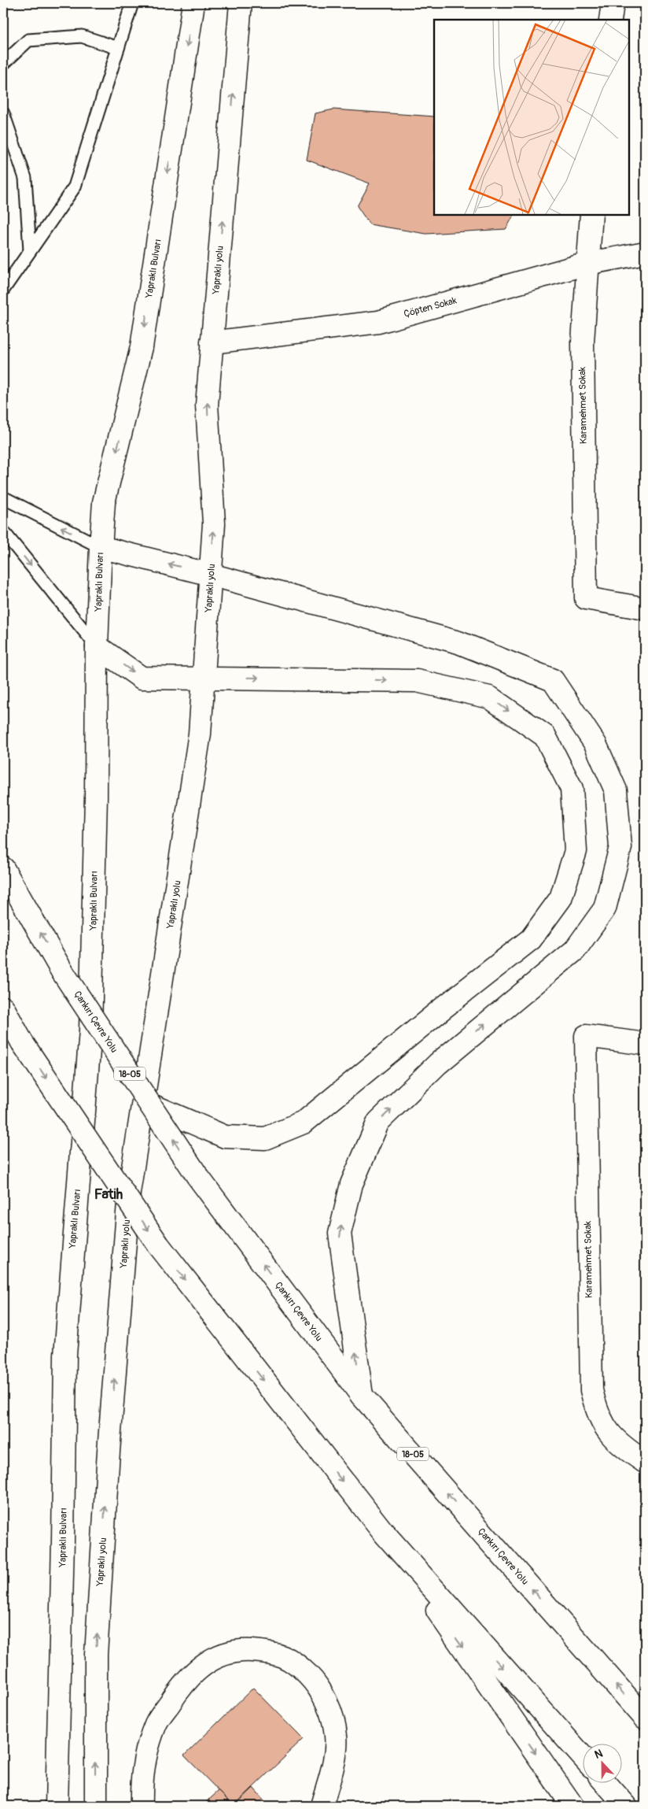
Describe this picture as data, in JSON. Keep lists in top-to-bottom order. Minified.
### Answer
{"streets":{"main road":["Yapraklı Bulvarı","Yapraklı yolu","Çöpten Sokak","Karamehmet Sokak","Çankırı Çevre Yolu","18-05"]},"crossings":[["Yapraklı yolu","Çöpten Sokak"],["Çöpten Sokak","Karamehmet Sokak"]],"one_way":["Yapraklı yolu"],"districts":["Fatih"],"north":"top"}
